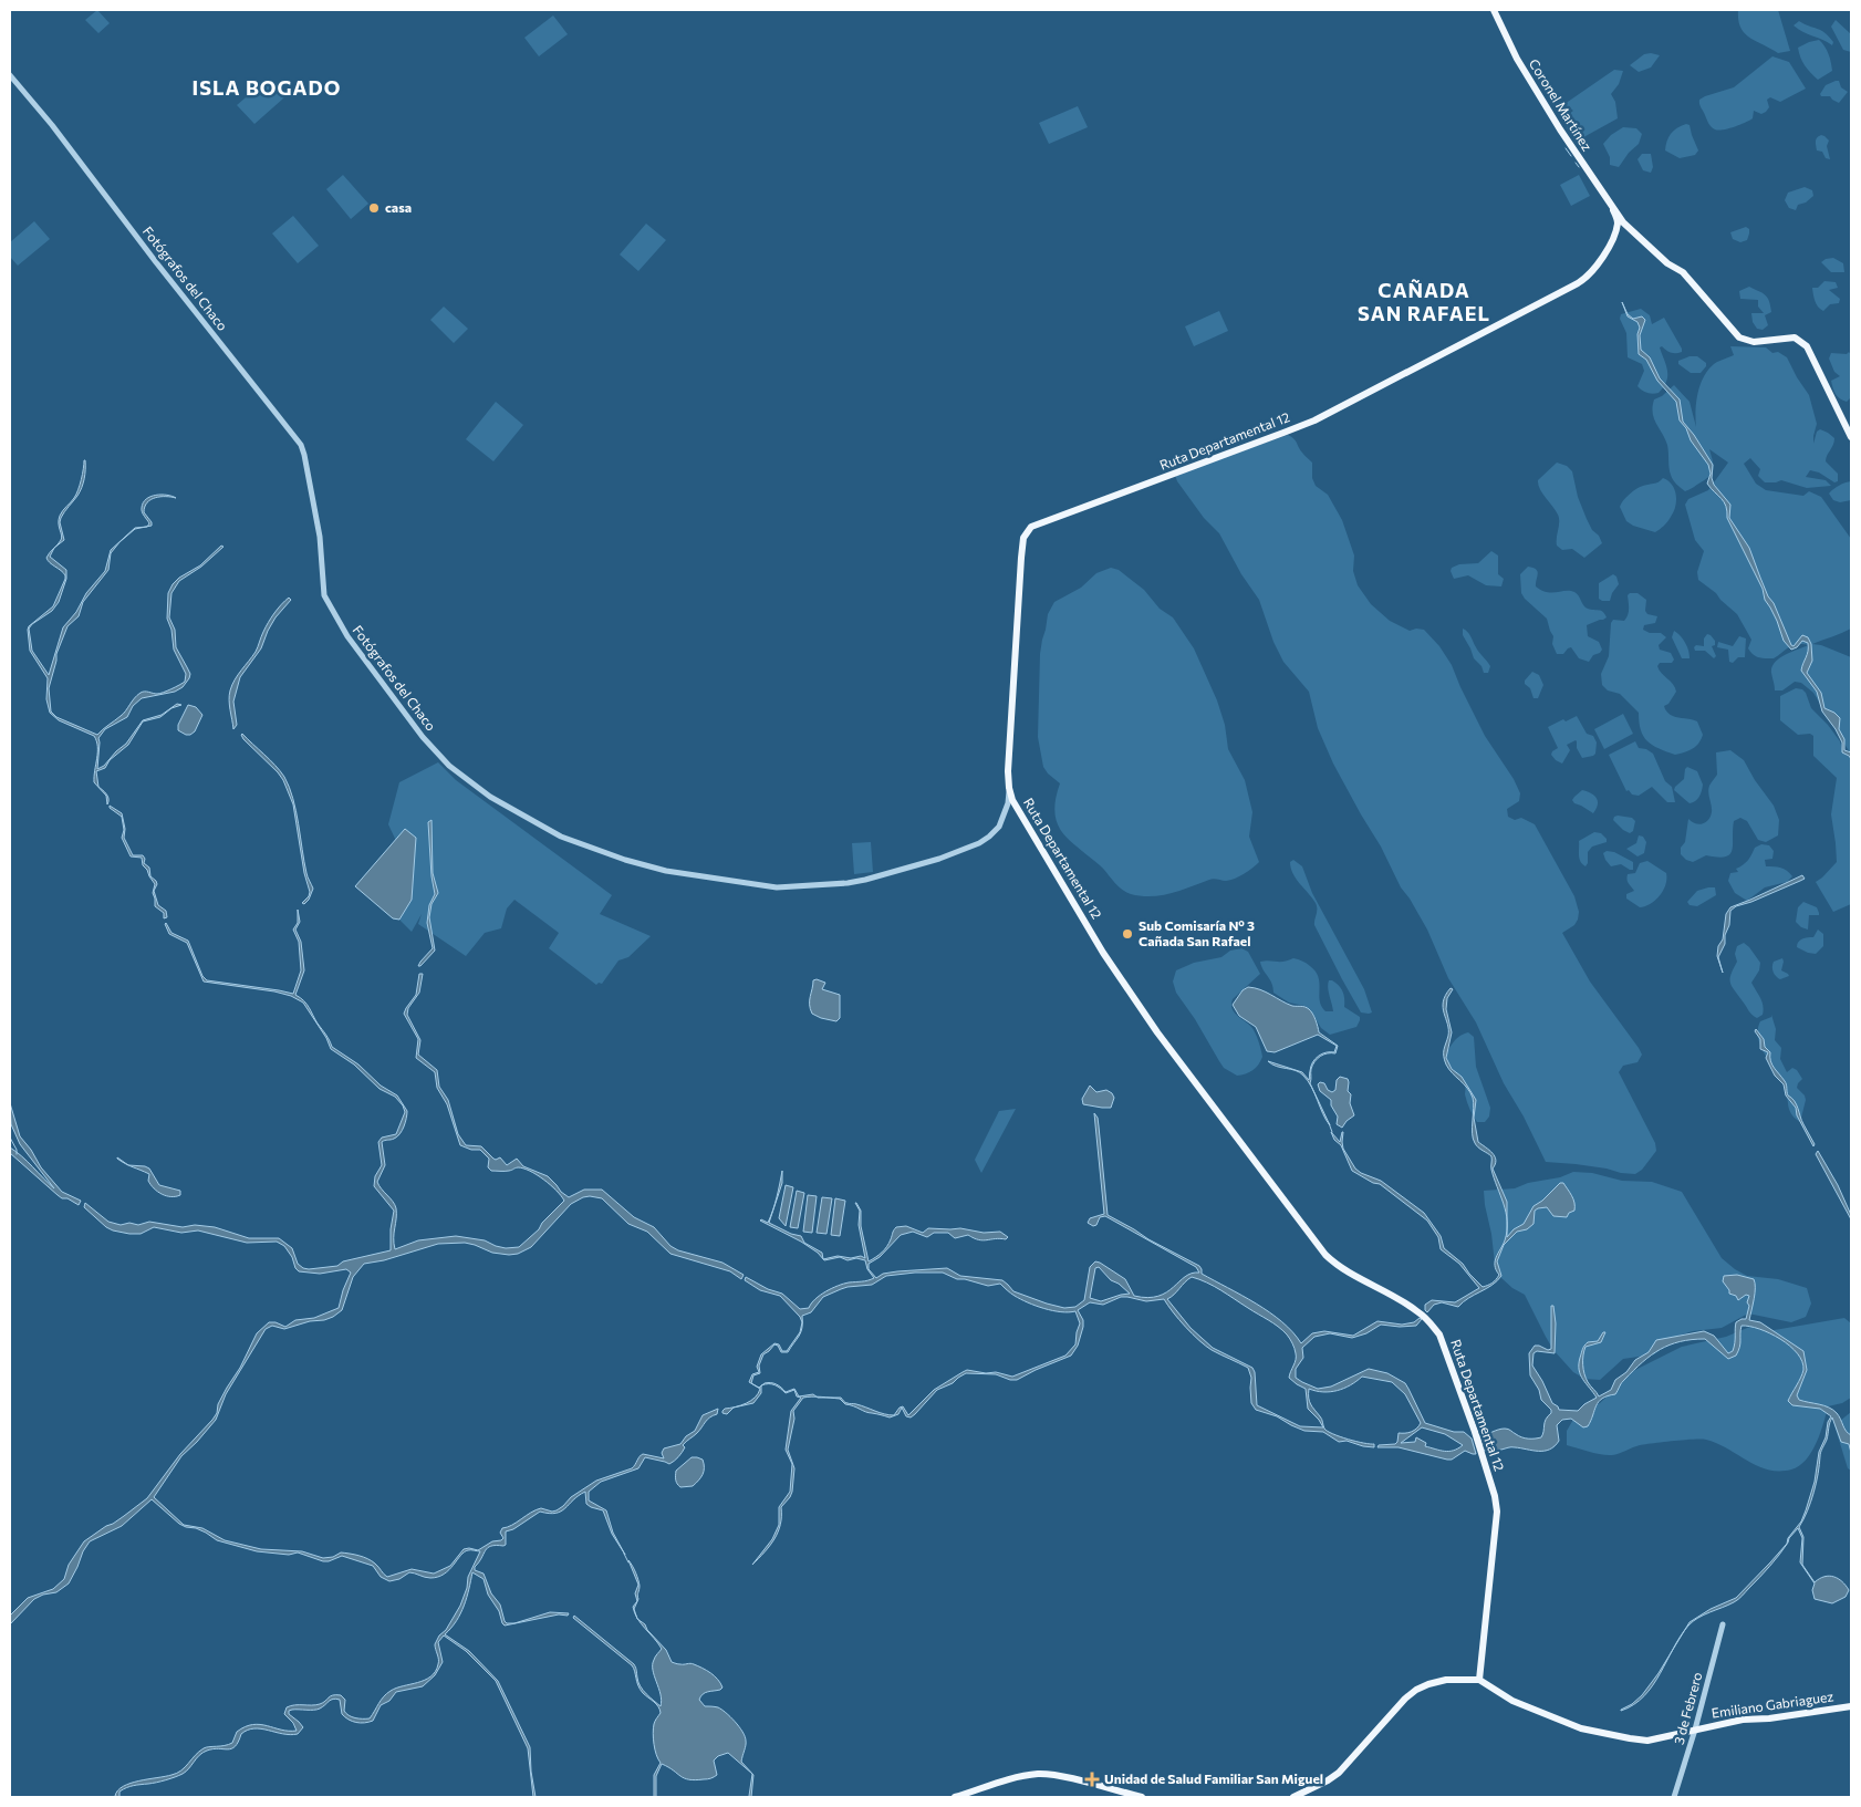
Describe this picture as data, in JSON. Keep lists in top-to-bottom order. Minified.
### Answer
{"streets":{"main road":["Coronel Martínez","Ruta Departamental 12","Emiliano Gabriaguez"],"street":["Fotógrafos del Chaco","3 de Febrero"]},"crossings":[["Coronel Martínez","Ruta Departamental 12"],["Fotógrafos del Chaco","Ruta Departamental 12"],["Ruta Departamental 12","Emiliano Gabriaguez"],["Emiliano Gabriaguez","3 de Febrero"]],"districts":["ISLA BOGADO","CAÑADA SAN RAFAEL"],"places":{"other":["casa","Sub Comisaría Nº 3 Cañada San Rafael"],"health":["Unidad de Salud Familiar San Miguel"]}}
